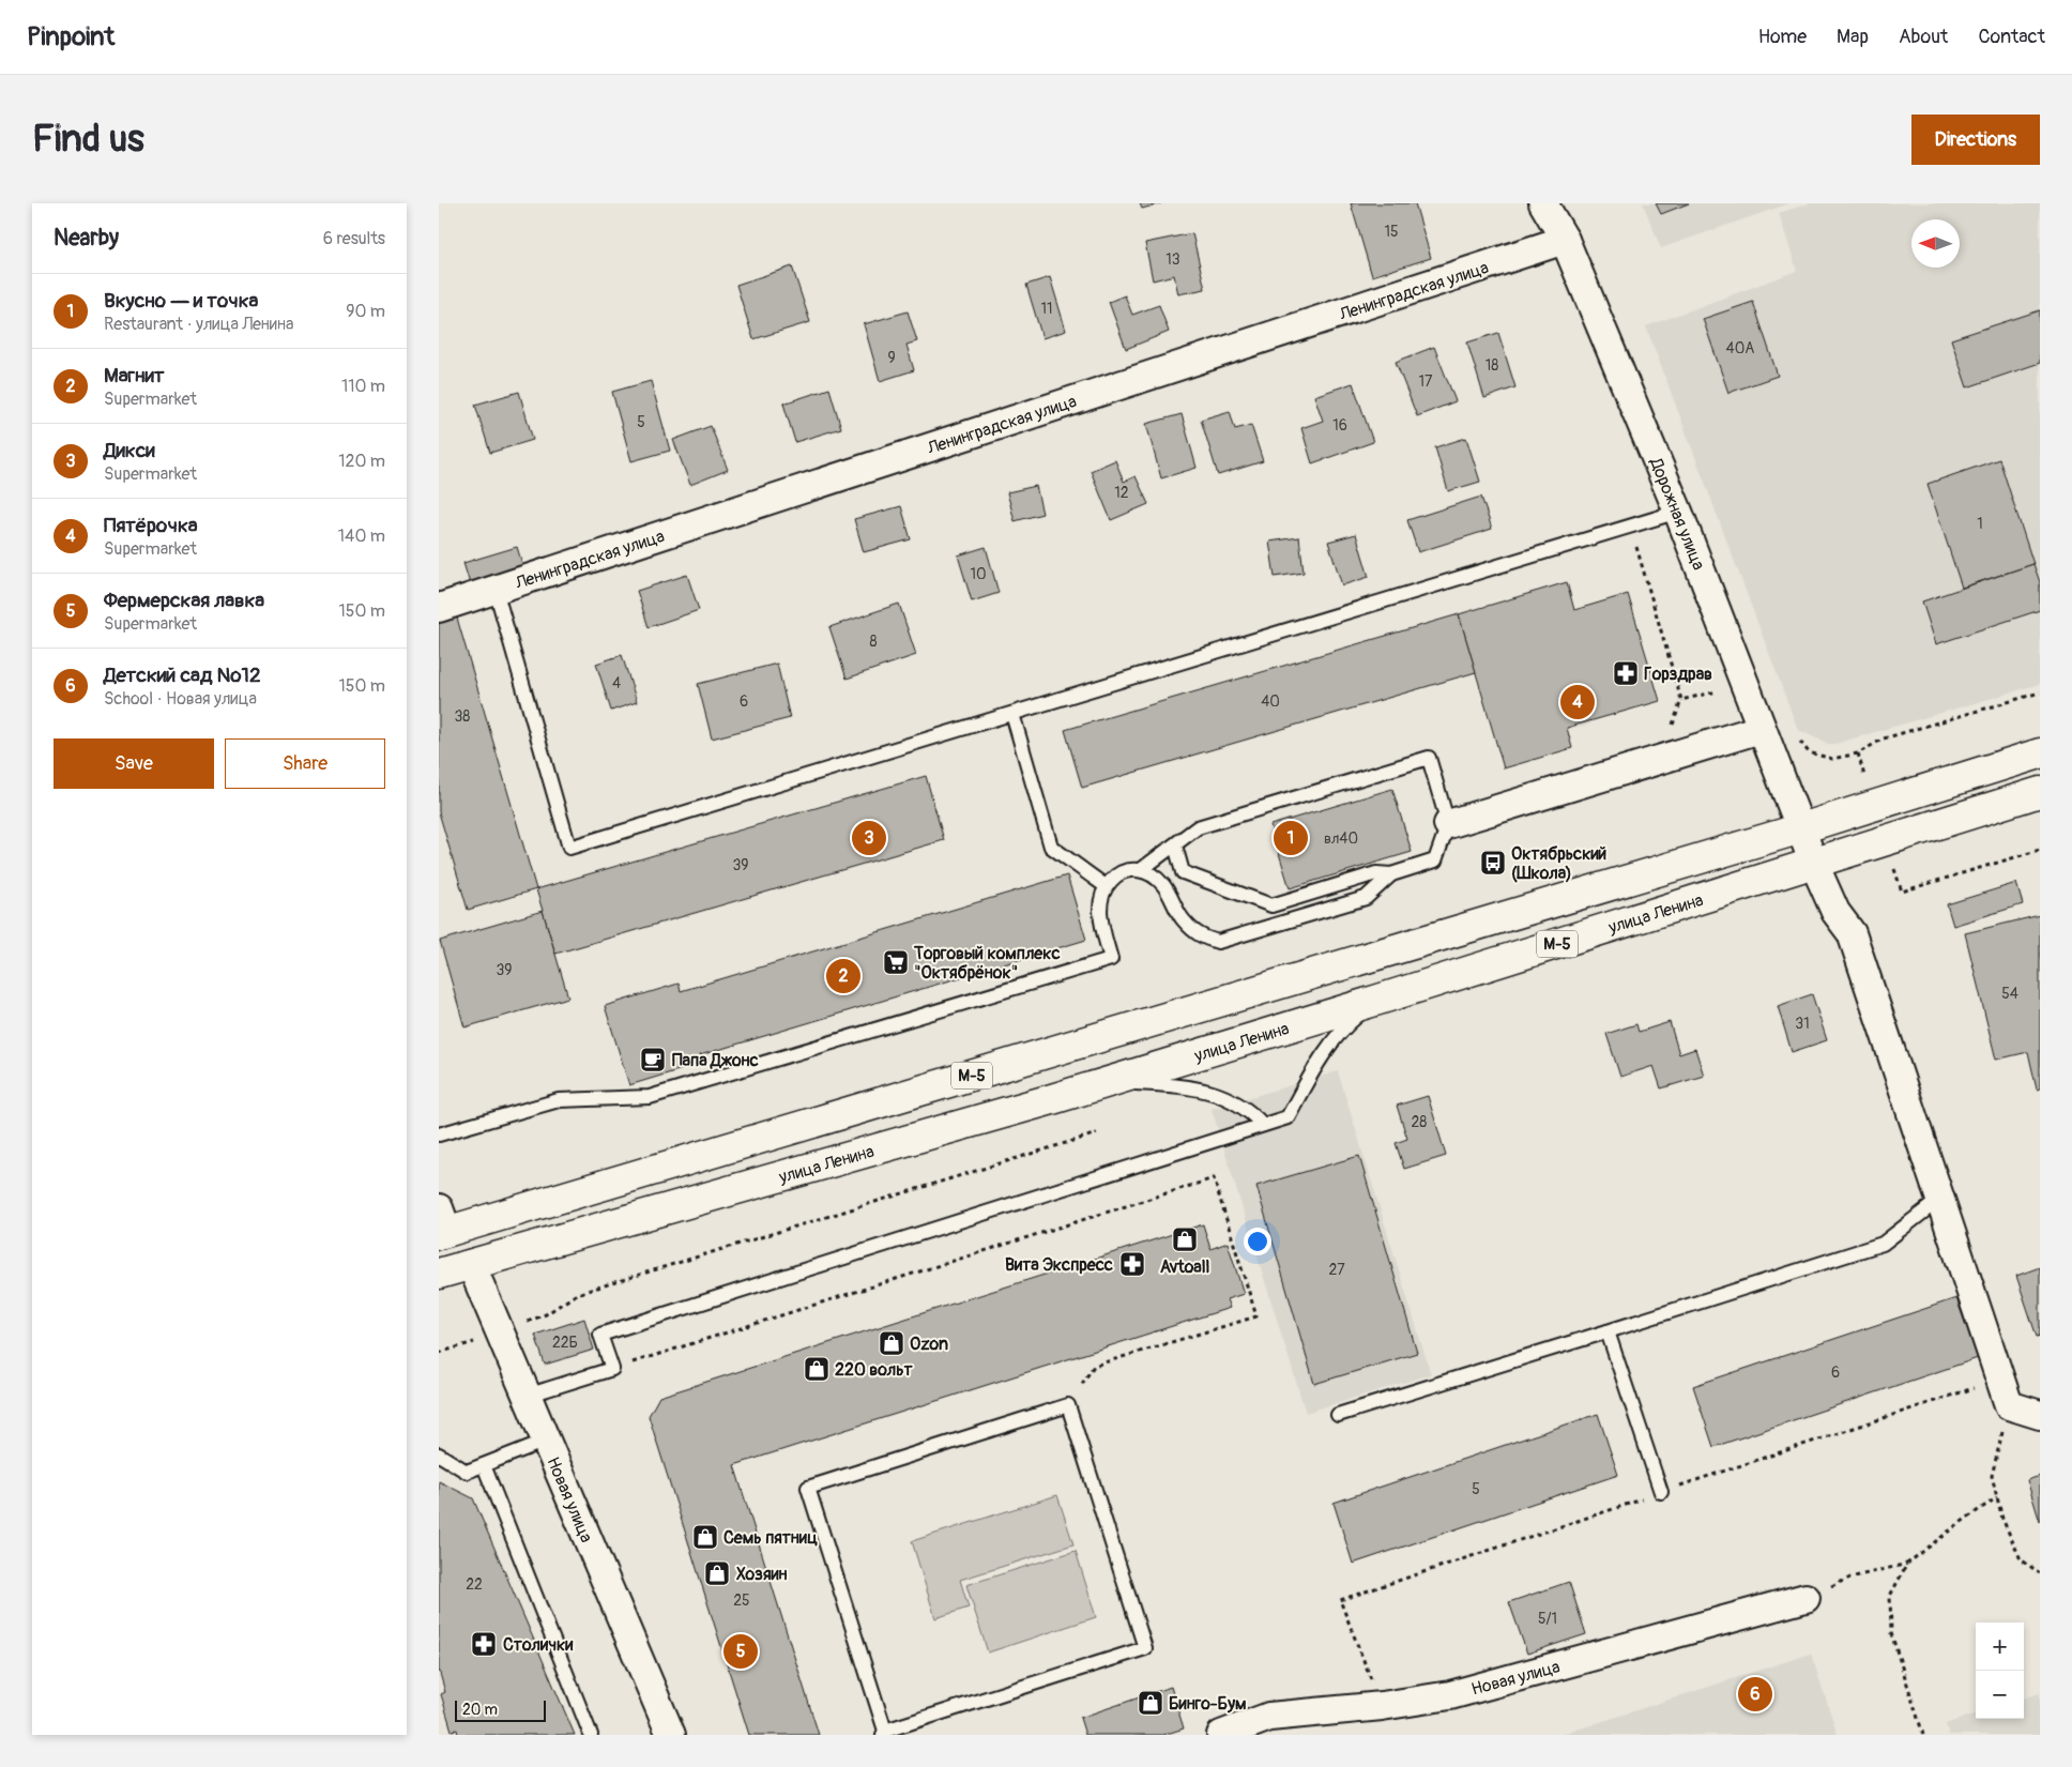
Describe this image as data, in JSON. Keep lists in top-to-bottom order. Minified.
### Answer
{"streets":{"main road":["улица Ленина","М-5"],"street":["Ленинградская улица","Дорожная улица","Новая улица"]},"crossings":[["Ленинградская улица","Дорожная улица"],["Дорожная улица","улица Ленина"],["Дорожная улица","М-5"],["улица Ленина","Новая улица"]],"places":{"pharmacy":["Горздрав","Вита Экспресс","Столички"],"bus stop":["Октябрьский (Школа)"],"supermarket":["Торговый комплекс \"Октябрёнок\""],"cafe":["Папа Джонс"],"shop":["Avtoall","Ozon","220 вольт","Семь пятниц","Хозяин","Бинго-Бум"]},"house_numbers":["15","13","11","40А","9","18","17","5","16","12","1","10","8","4","6","40","38","вл40","39","39","54","31","28","27","22Б","6","5","22","25","5/1"],"scale_bar":"20 m","north":"left","page":{"header":"Pinpoint","nav":["Home","Map","About","Contact"],"buttons":["Directions",["Save","Share"]],"title":"Find us","heading":["Nearby","6 results"],"list":[{"mark":"1","name":"Вкусно — и точка","note":"Restaurant · улица Ленина","value":"90 m"},{"mark":"2","name":"Магнит","note":"Supermarket","value":"110 m"},{"mark":"3","name":"Дикси","note":"Supermarket","value":"120 m"},{"mark":"4","name":"Пятёрочка","note":"Supermarket","value":"140 m"},{"mark":"5","name":"Фермерская лавка","note":"Supermarket","value":"150 m"},{"mark":"6","name":"Детский сад №12","note":"School · Новая улица","value":"150 m"}],"pins":["4","1","3","2","5","6"],"map_buttons":["+","−"],"scale":"20 m"}}
